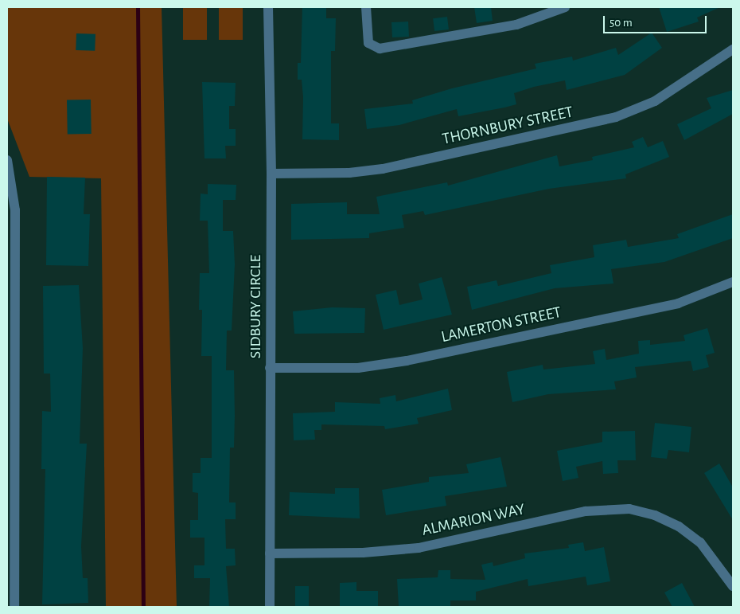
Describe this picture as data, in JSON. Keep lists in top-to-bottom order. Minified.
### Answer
{"streets":{"street":["THORNBURY STREET","SIDBURY CIRCLE","LAMERTON STREET","ALMARION WAY"]},"crossings":[["THORNBURY STREET","SIDBURY CIRCLE"],["SIDBURY CIRCLE","LAMERTON STREET"],["SIDBURY CIRCLE","ALMARION WAY"]],"scale_bar":"50 m"}
